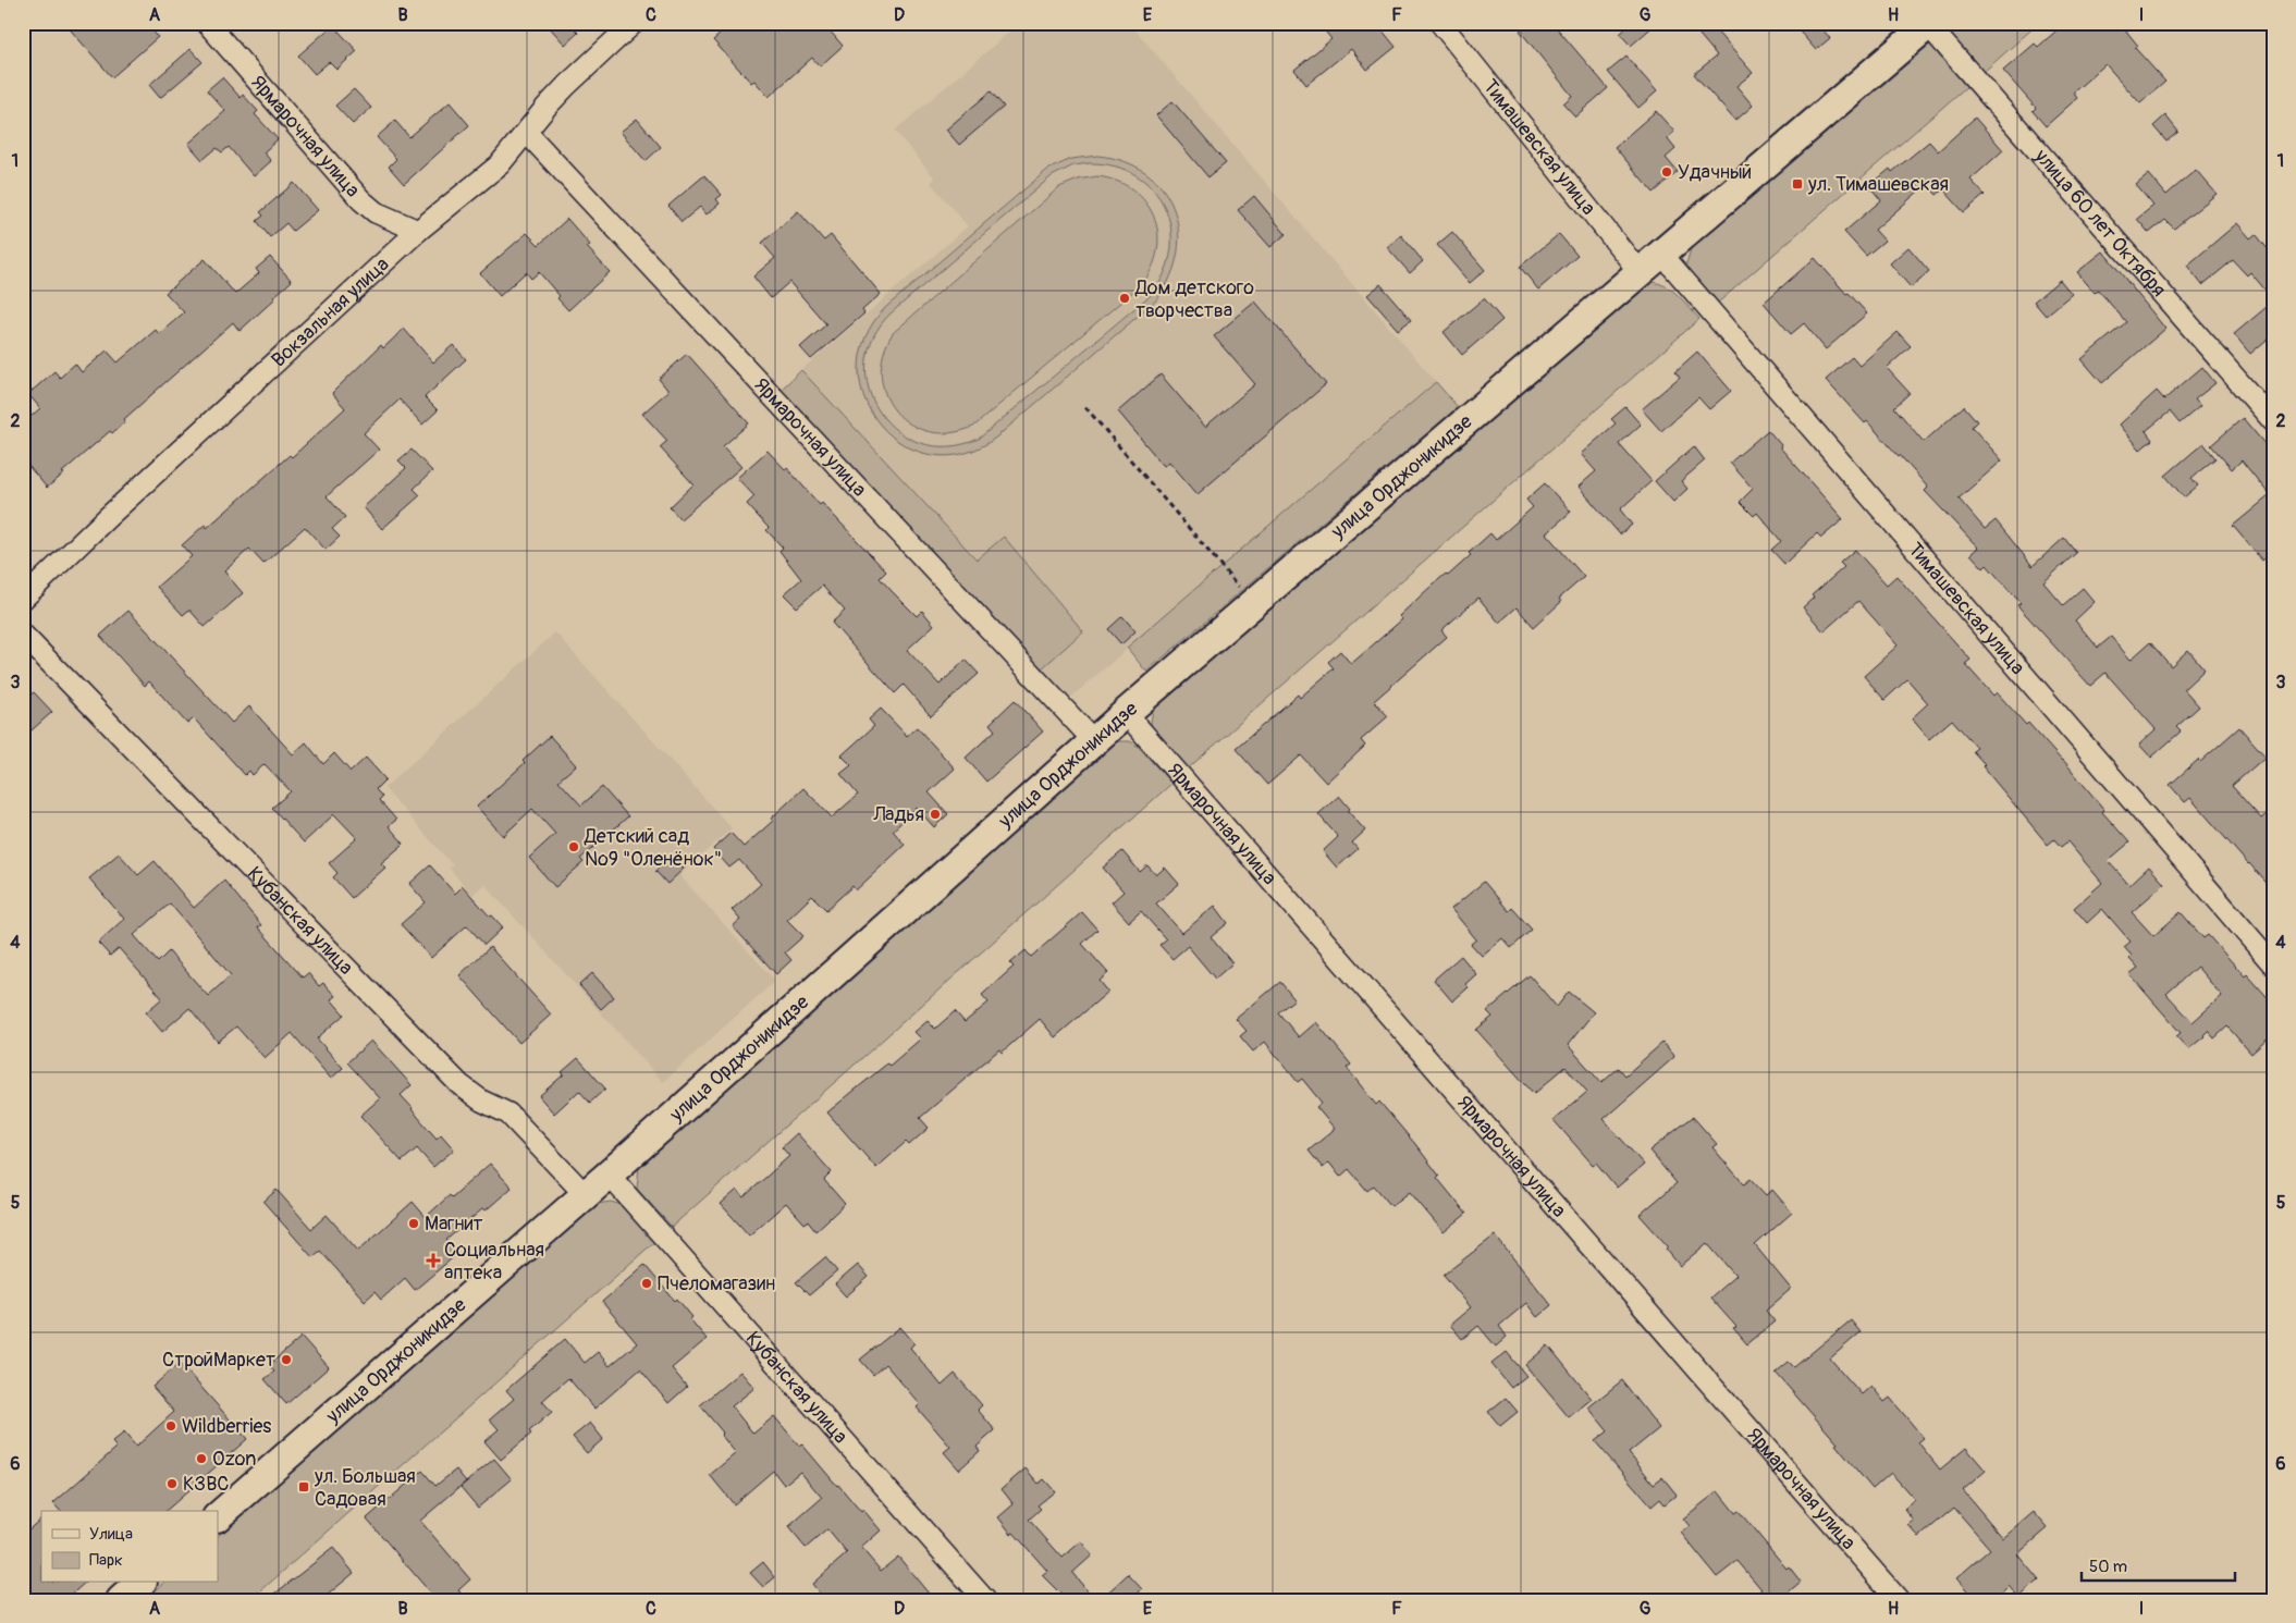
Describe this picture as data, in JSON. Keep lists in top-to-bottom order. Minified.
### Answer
{"streets":{"main road":["улица Орджоникидзе"],"street":["Ярмарочная улица","Тимашевская улица","улица 60 лет Октября","Вокзальная улица","Кубанская улица"]},"crossings":[["Ярмарочная улица","Вокзальная улица"],["Ярмарочная улица","улица Орджоникидзе"],["Тимашевская улица","улица Орджоникидзе"],["улица 60 лет Октября","улица Орджоникидзе"],["улица Орджоникидзе","Кубанская улица"]],"places":{"other":["Удачный","Дом детского творчества","Ладья","Детский сад №9 \"Оленёнок\"","Магнит","Пчеломагазин","СтройМаркет","Wildberries","Ozon","КЗВС"],"transit":["ул. Тимашевская","ул. Большая Садовая"],"health":["Социальная аптека"]},"legend":["Улица","Парк"],"scale_bar":"50 m","grid":{"columns":["A","B","C","D","E","F","G","H","I"],"rows":["1","2","3","4","5","6"]}}
